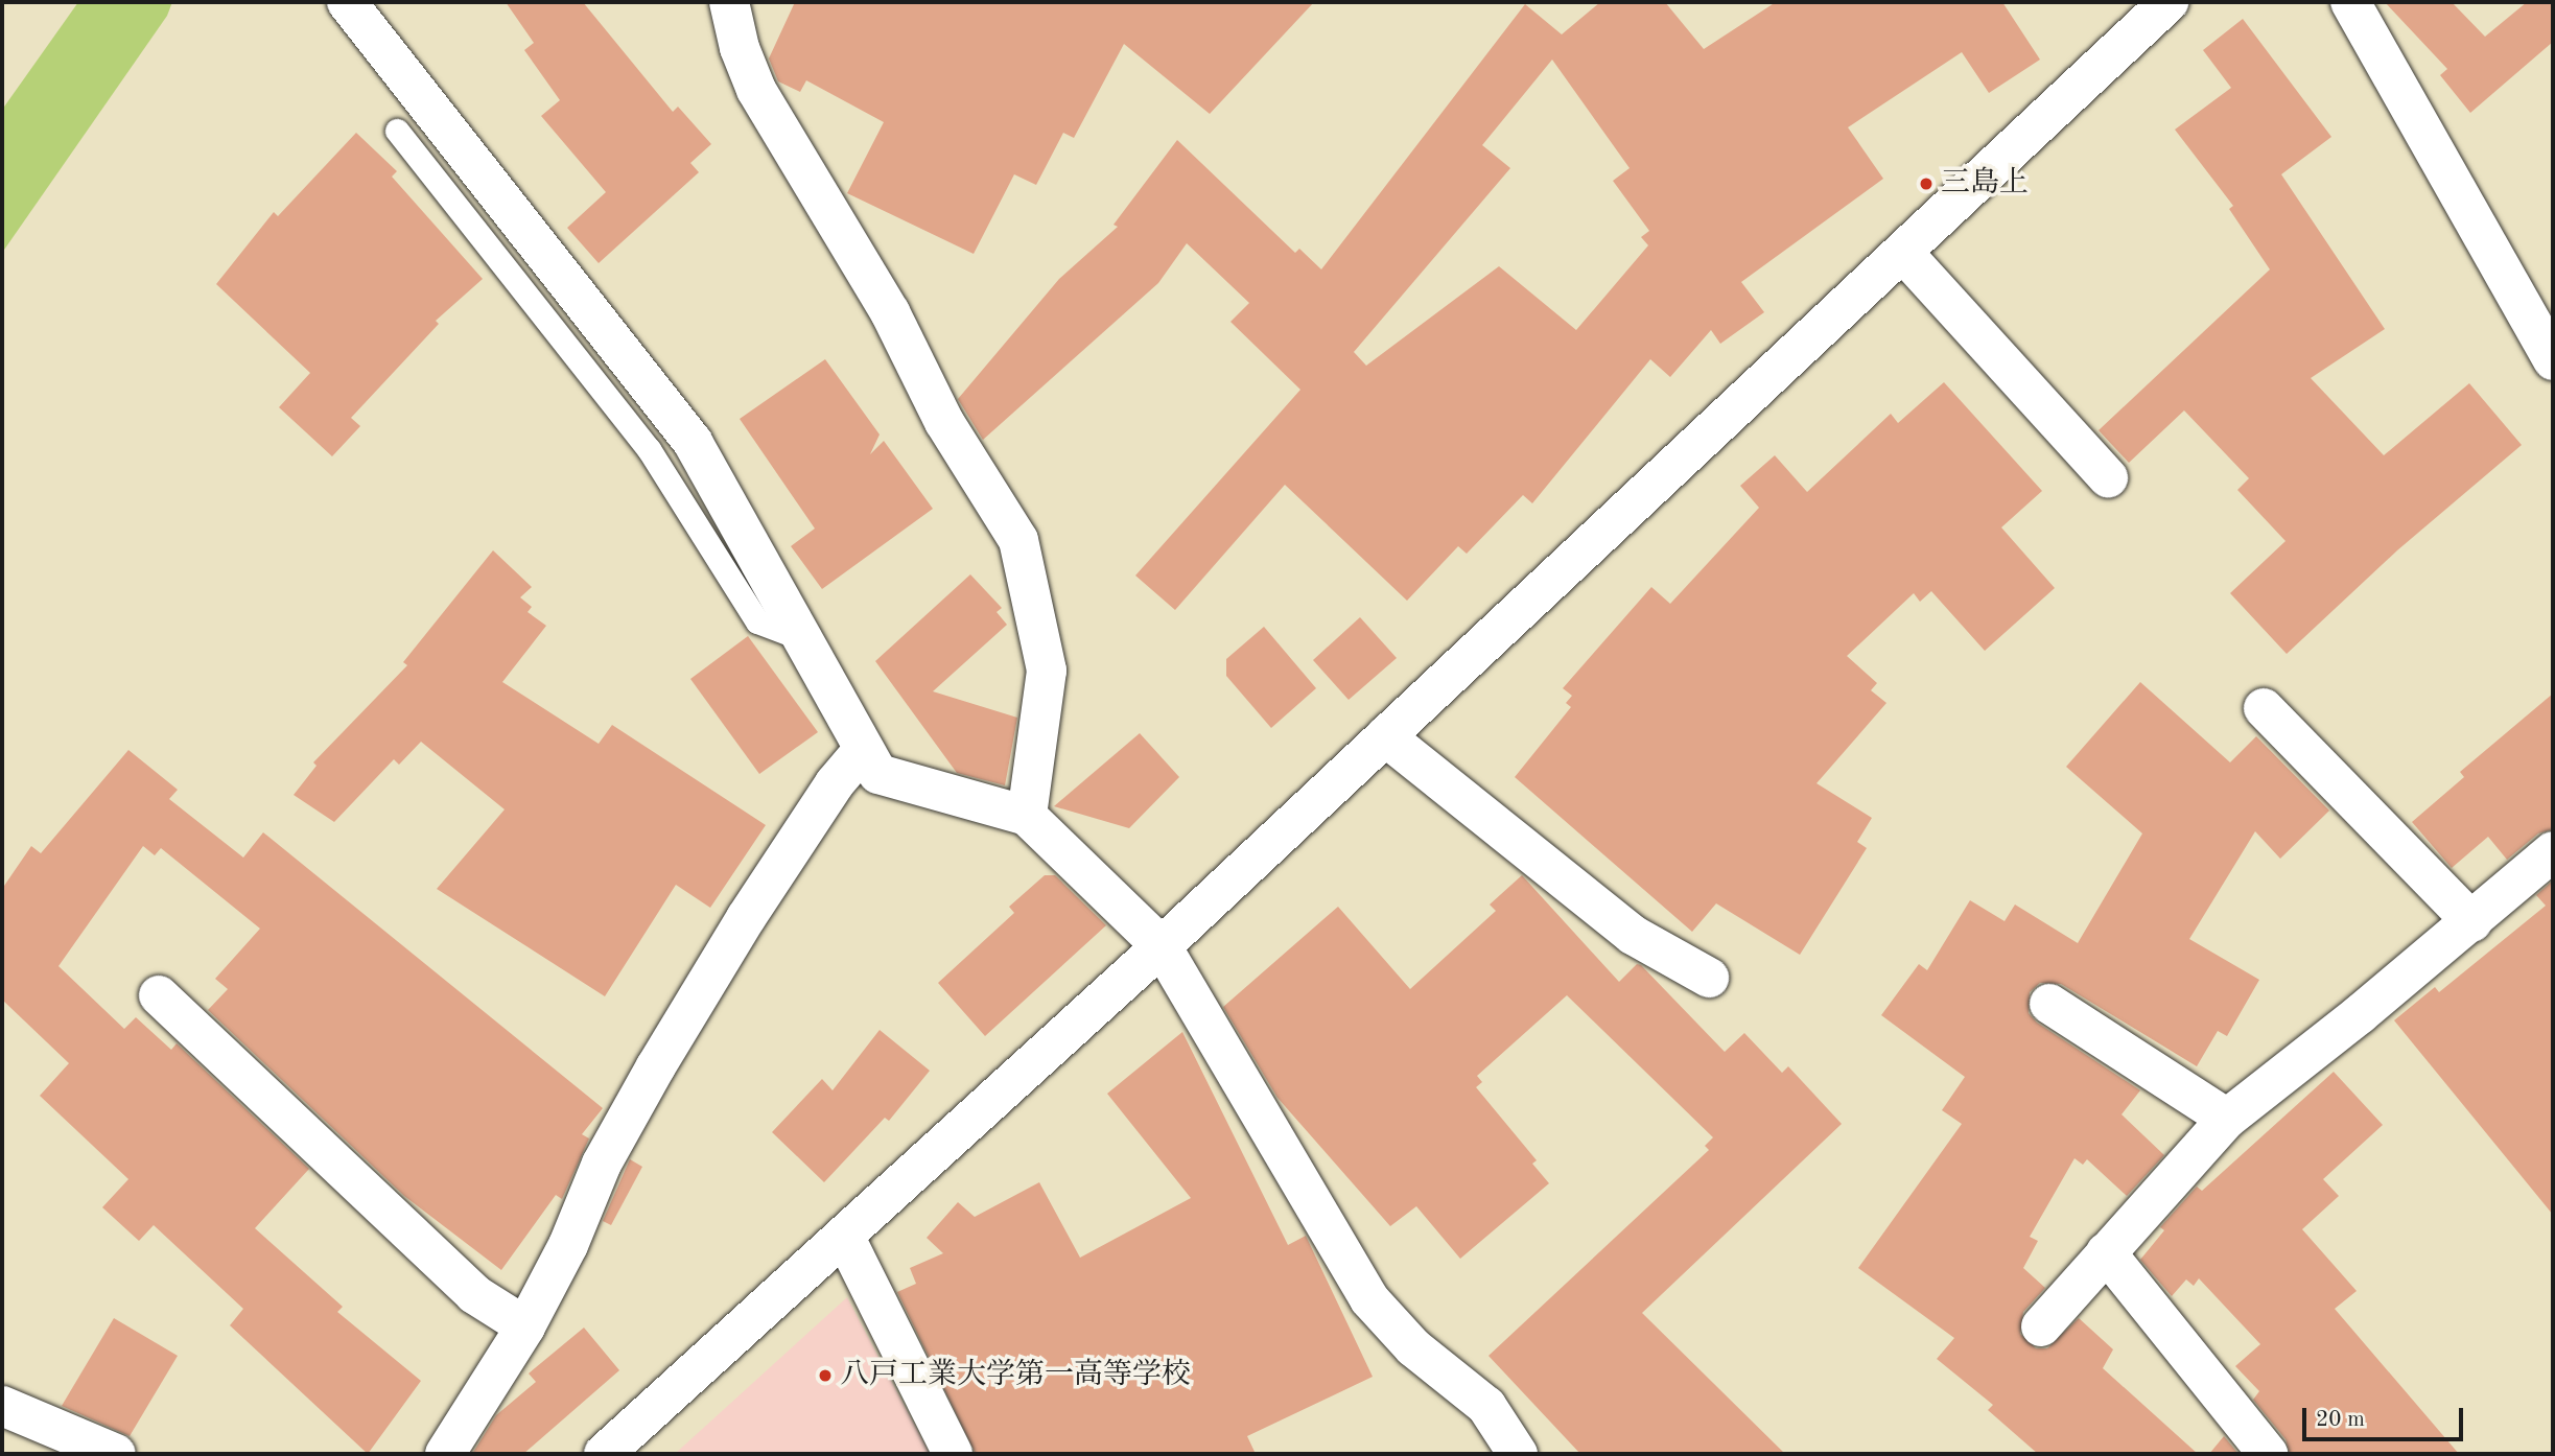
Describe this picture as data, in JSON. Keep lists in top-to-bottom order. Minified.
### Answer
{"places":["三島上","八戸工業大学第一高等学校"],"scale_bar":"20 m"}
